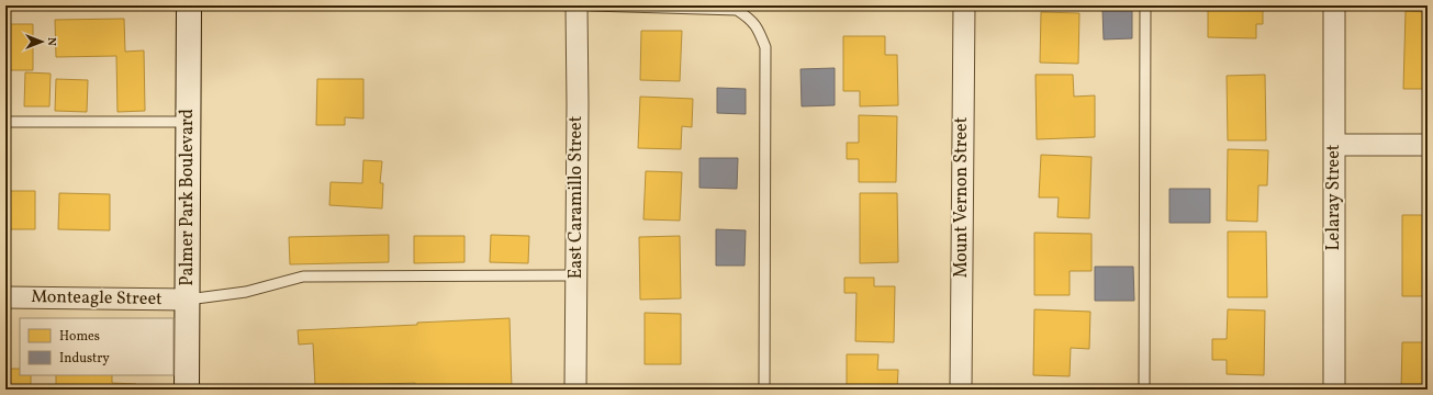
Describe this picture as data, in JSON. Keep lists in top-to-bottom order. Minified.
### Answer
{"streets":{"main road":["Palmer Park Boulevard"],"street":["East Caramillo Street","Mount Vernon Street","Lelaray Street","Monteagle Street"]},"crossings":[["Palmer Park Boulevard","Monteagle Street"]],"legend":["Homes","Industry"],"north":"right"}
